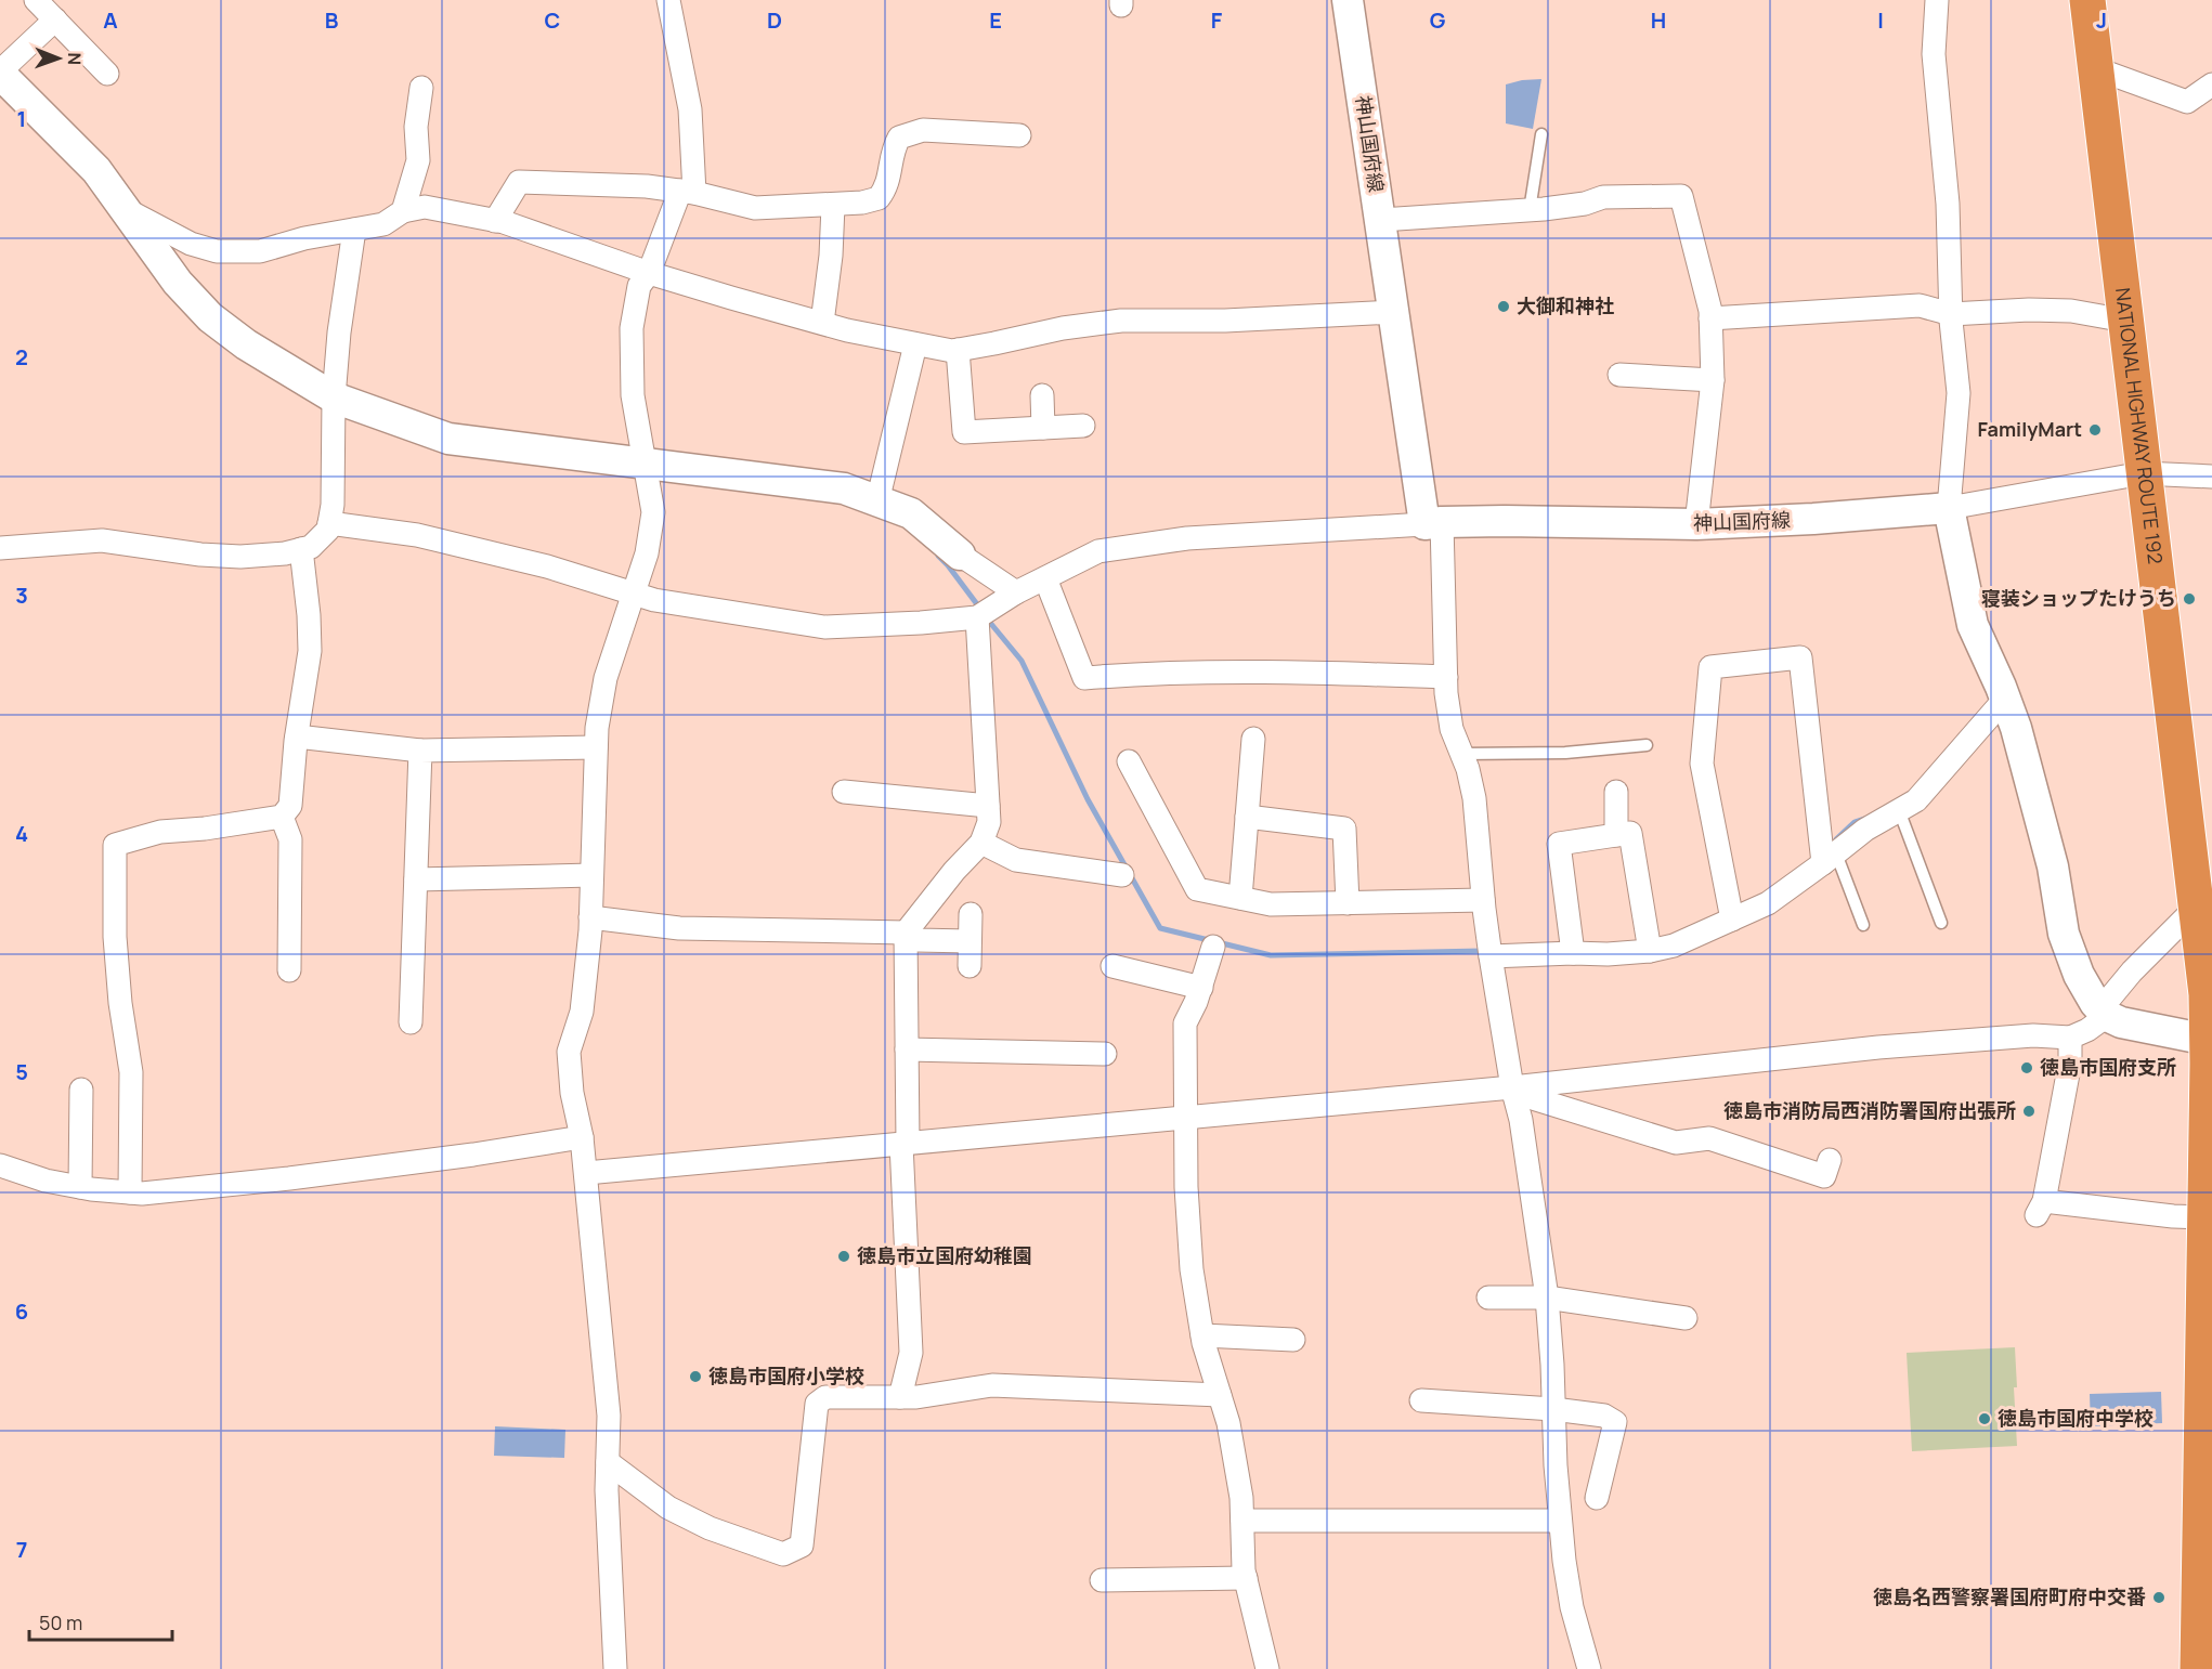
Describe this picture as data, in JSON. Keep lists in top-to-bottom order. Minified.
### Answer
{"streets":{"highway":["NATIONAL HIGHWAY ROUTE 192"],"main road":["神山国府線"]},"places":["大御和神社","FamilyMart","寝装ショップたけうち","徳島市国府支所","徳島市消防局西消防署国府出張所","徳島市立国府幼稚園","徳島市国府小学校","徳島市国府中学校","徳島名西警察署国府町府中交番"],"scale_bar":"50 m","north":"right","grid":{"columns":["A","B","C","D","E","F","G","H","I","J"],"rows":["1","2","3","4","5","6","7"]}}
